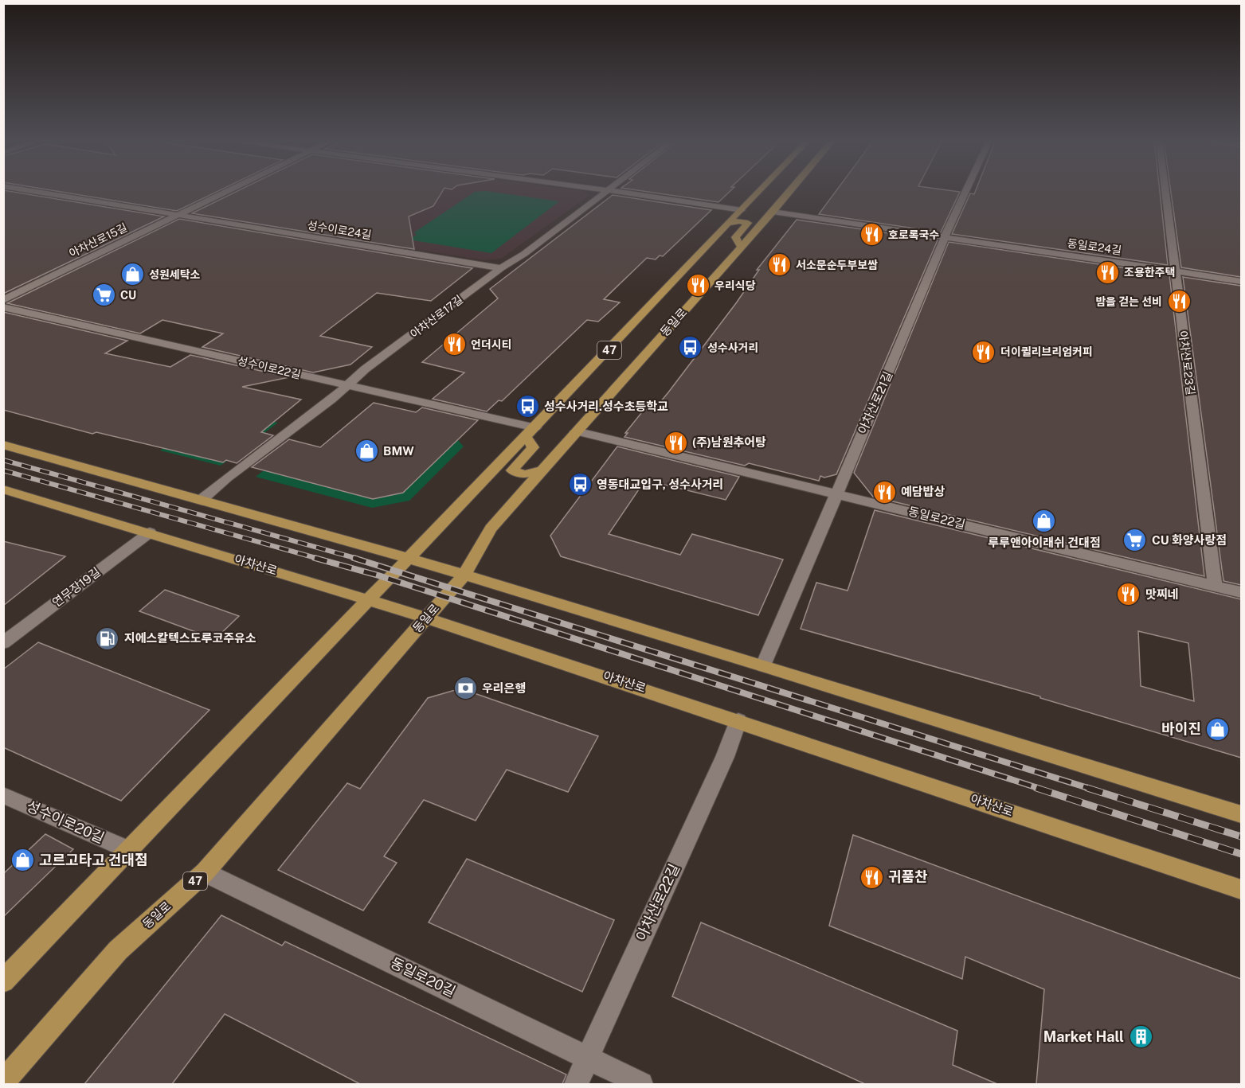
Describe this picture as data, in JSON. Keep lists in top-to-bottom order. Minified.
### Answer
{"streets":{"main road":["동일로","47","아차산로"],"street":["성수이로24길","아차산로15길","동일로24길","아차산로17길","아차산로23길","성수이로22길","아차산로21길","동일로22길","연무장19길","성수이로20길","아차산로22길","동일로20길"]},"crossings":[["성수이로24길","아차산로15길"],["성수이로24길","아차산로17길"],["동일로24길","동일로"],["동일로24길","아차산로23길"],["동일로24길","아차산로21길"],["아차산로17길","성수이로22길"],["동일로","동일로22길"],["동일로","아차산로"],["동일로","동일로20길"],["47","성수이로22길"],["47","아차산로"],["47","성수이로20길"],["아차산로23길","동일로22길"],["아차산로21길","동일로22길"],["아차산로","연무장19길"],["아차산로","아차산로22길"],["아차산로22길","동일로20길"]],"places":{"restaurant":["호로록국수","서소문순두부보쌈","조용한주택","우리식당","밤을 걷는 선비","언더시티","더이퀼리브리엄커피","(주)남원추어탕","예담밥상","맛찌네","귀품찬"],"shop":["성원세탁소","BMW","루루앤아이래쉬 건대점","바이진","고르고타고 건대점"],"supermarket":["CU","CU 화양사랑점"],"bus stop":["성수사거리","성수사거리.성수초등학교","영동대교입구, 성수사거리"],"fuel station":["지에스칼텍스도루코주유소"],"bank":["우리은행"],"building":["Market Hall"]}}
